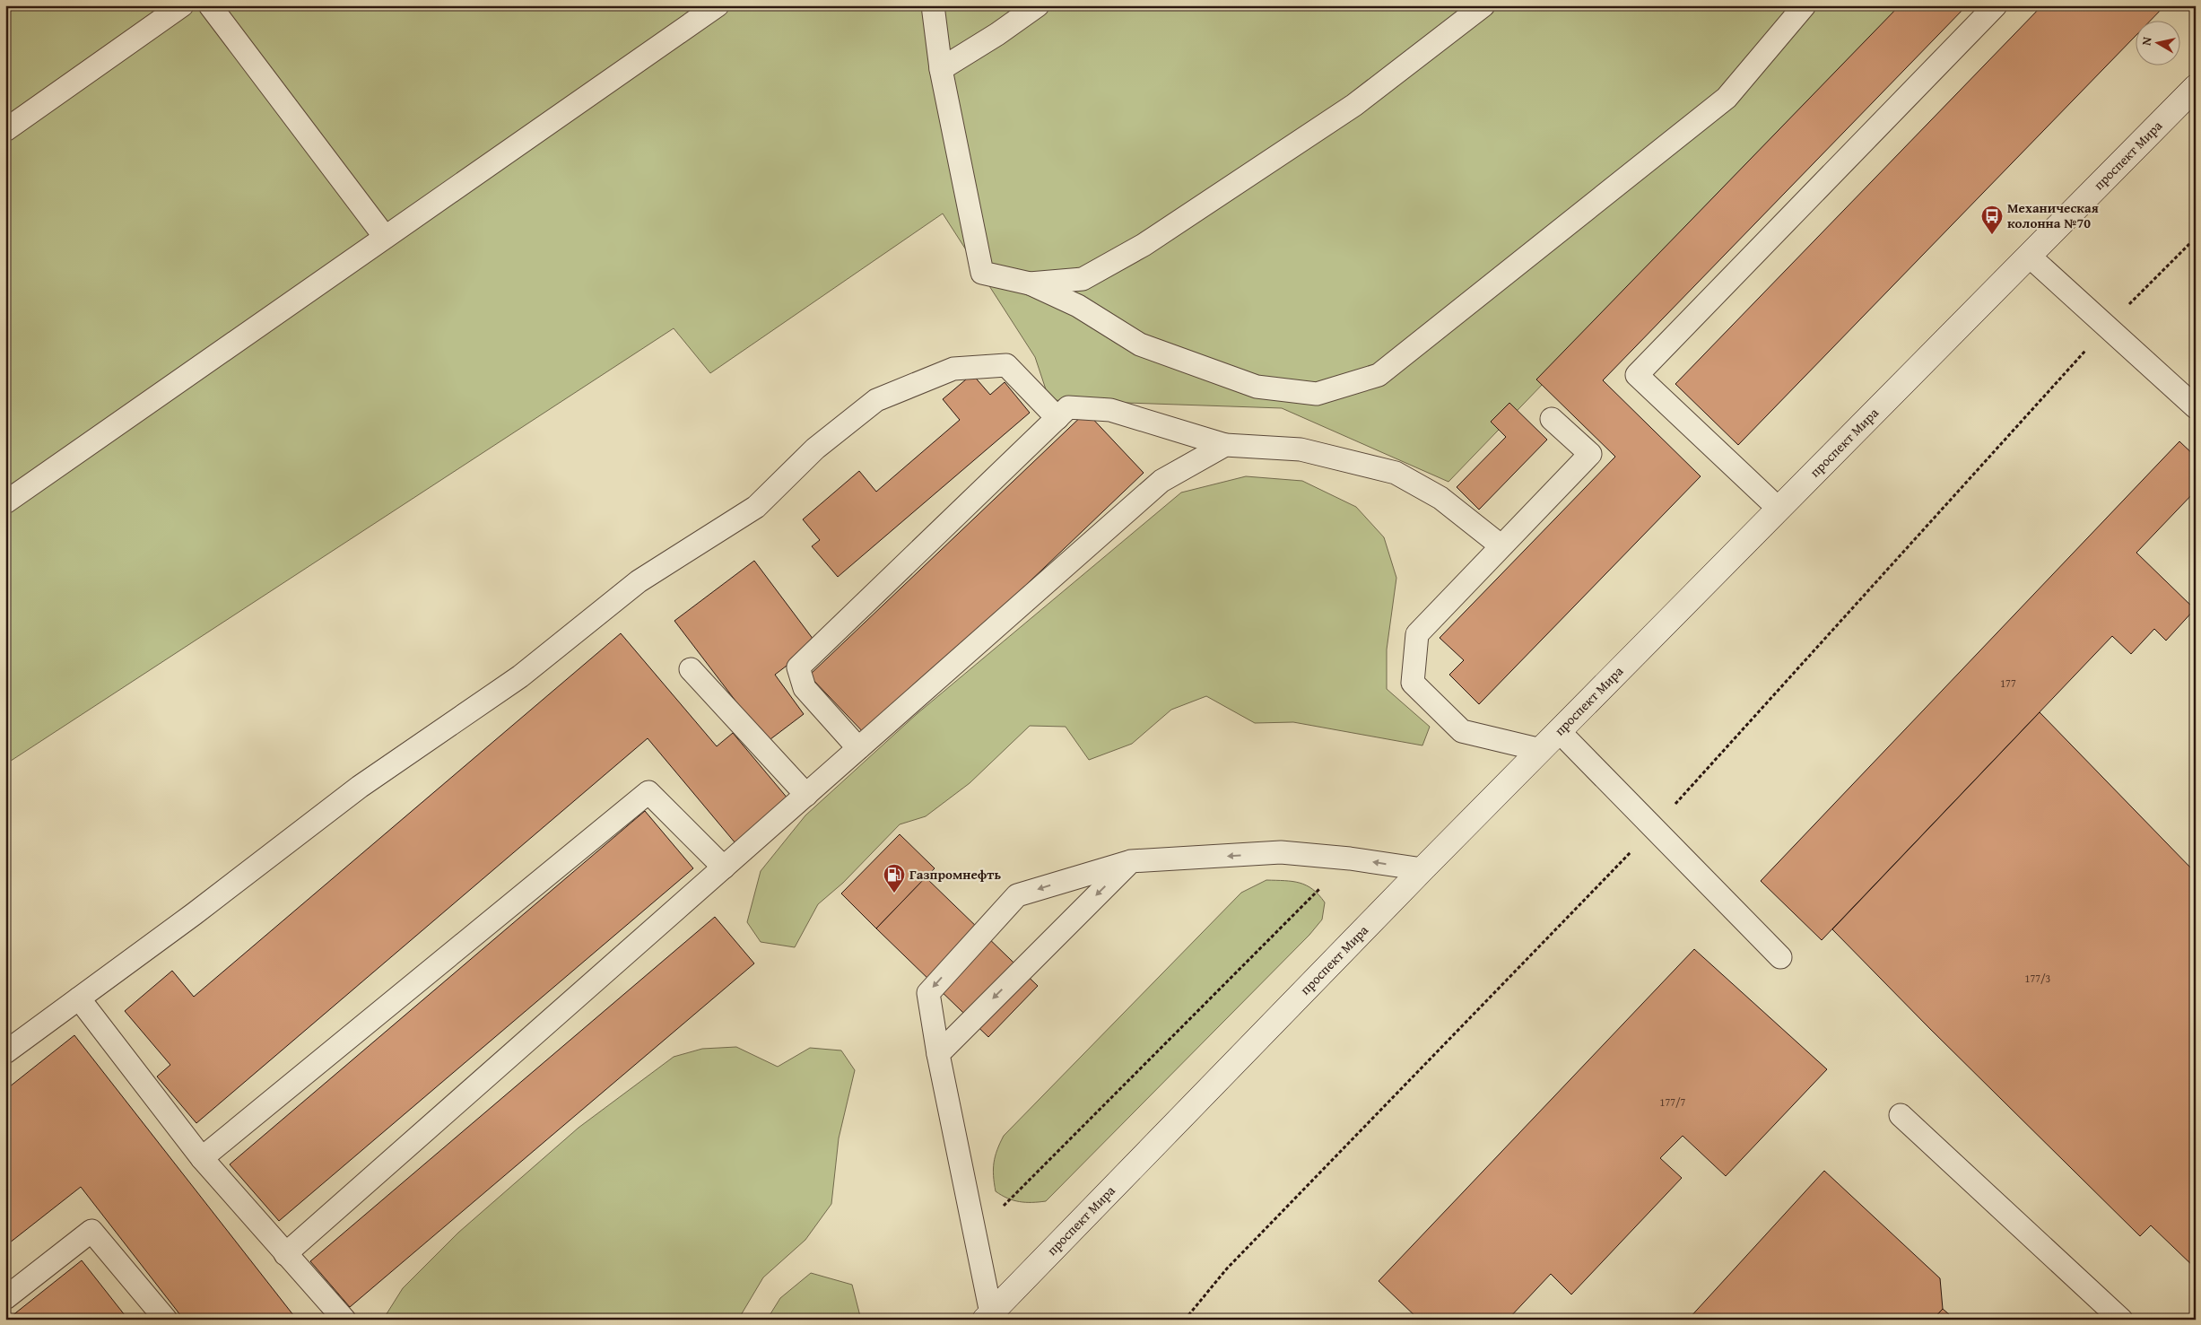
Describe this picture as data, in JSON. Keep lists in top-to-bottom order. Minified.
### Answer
{"streets":{"street":["проспект Мира"]},"places":{"bus stop":["Механическая колонна №70"],"fuel station":["Газпромнефть"]},"house_numbers":["177","177/3","177/7"],"north":"left"}
